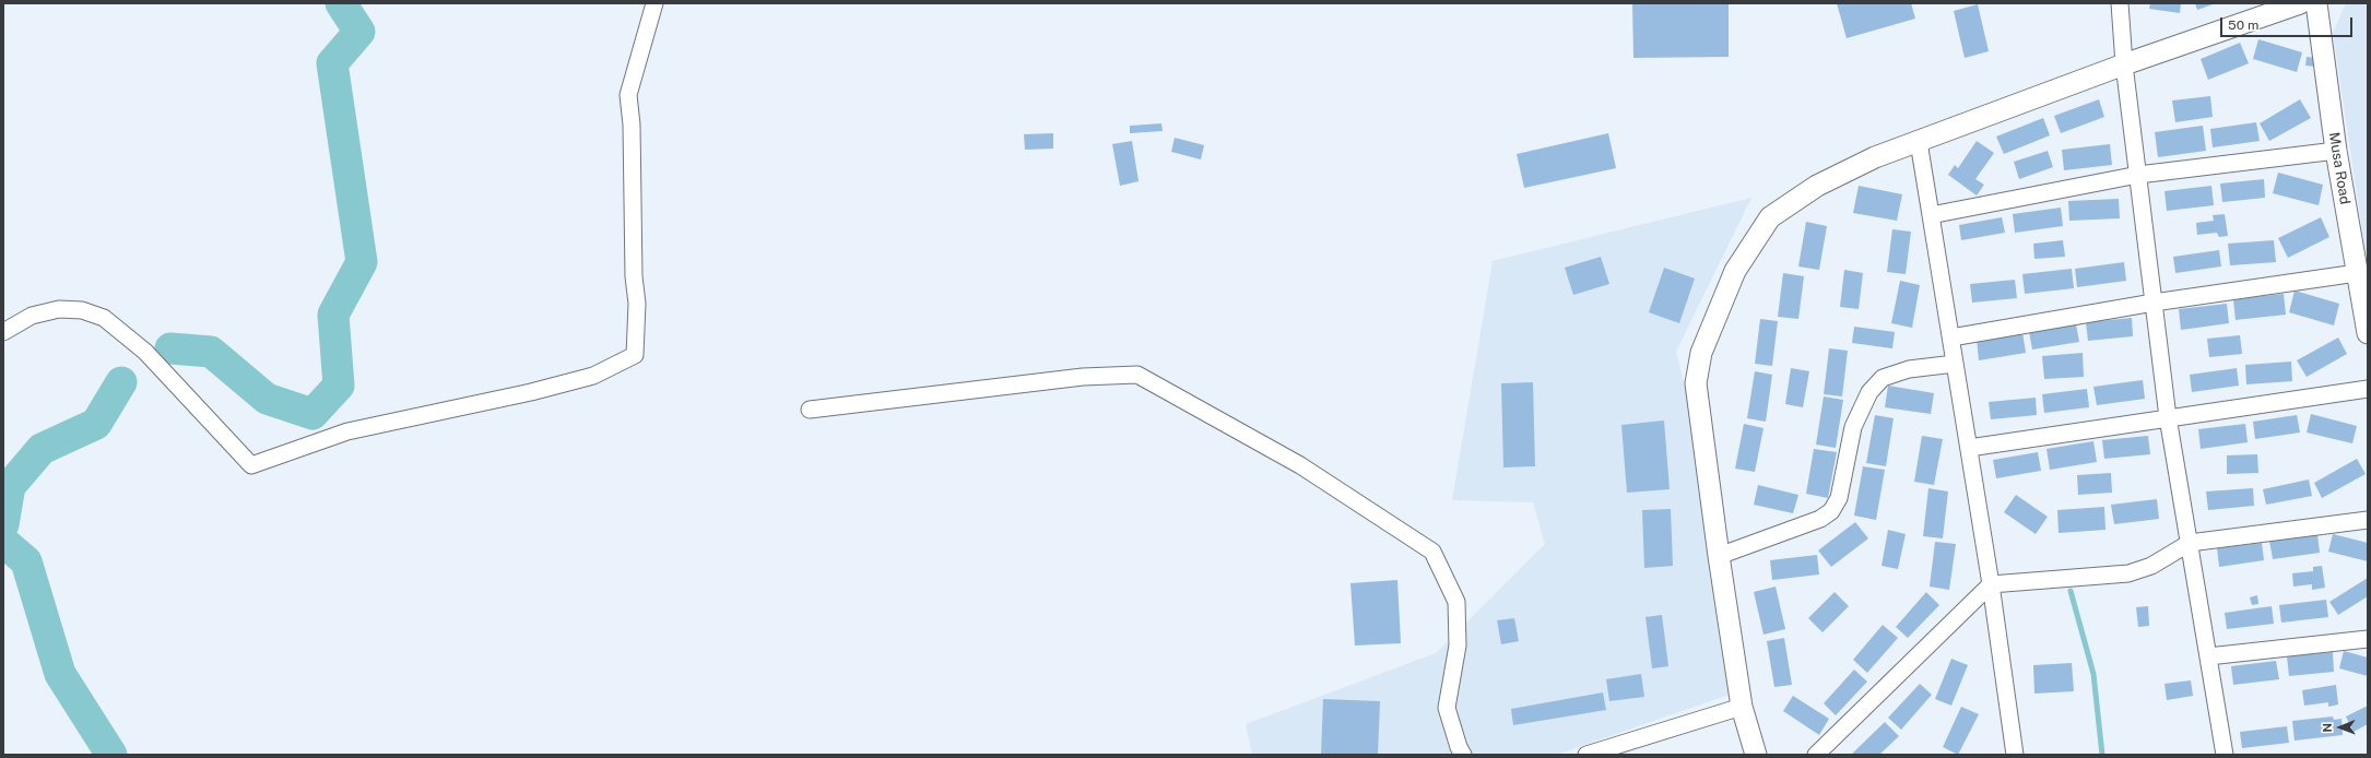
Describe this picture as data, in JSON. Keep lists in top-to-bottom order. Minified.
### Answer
{"streets":{"street":["Musa Road"]},"scale_bar":"50 m","north":"left"}
